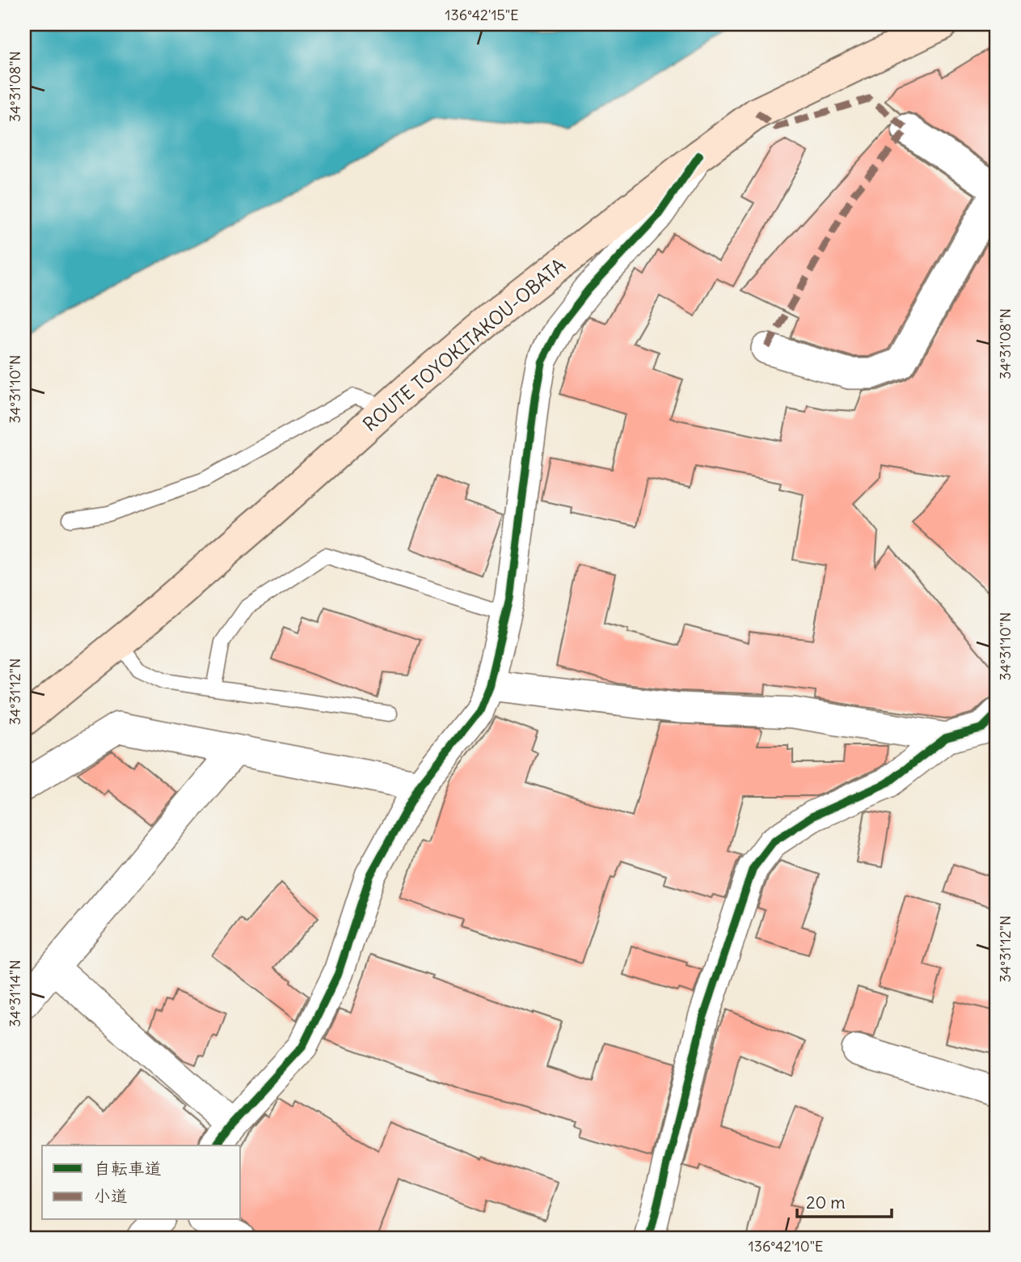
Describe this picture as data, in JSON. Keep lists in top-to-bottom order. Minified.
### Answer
{"streets":{"main road":["ROUTE TOYOKITAKOU-OBATA"]},"legend":["自転車道","小道"],"scale_bar":"20 m","coordinates":["136°42'15\"E","34°31'08\"N","34°31'10\"N","34°31'12\"N","34°31'14\"N","136°42'10\"E"]}
